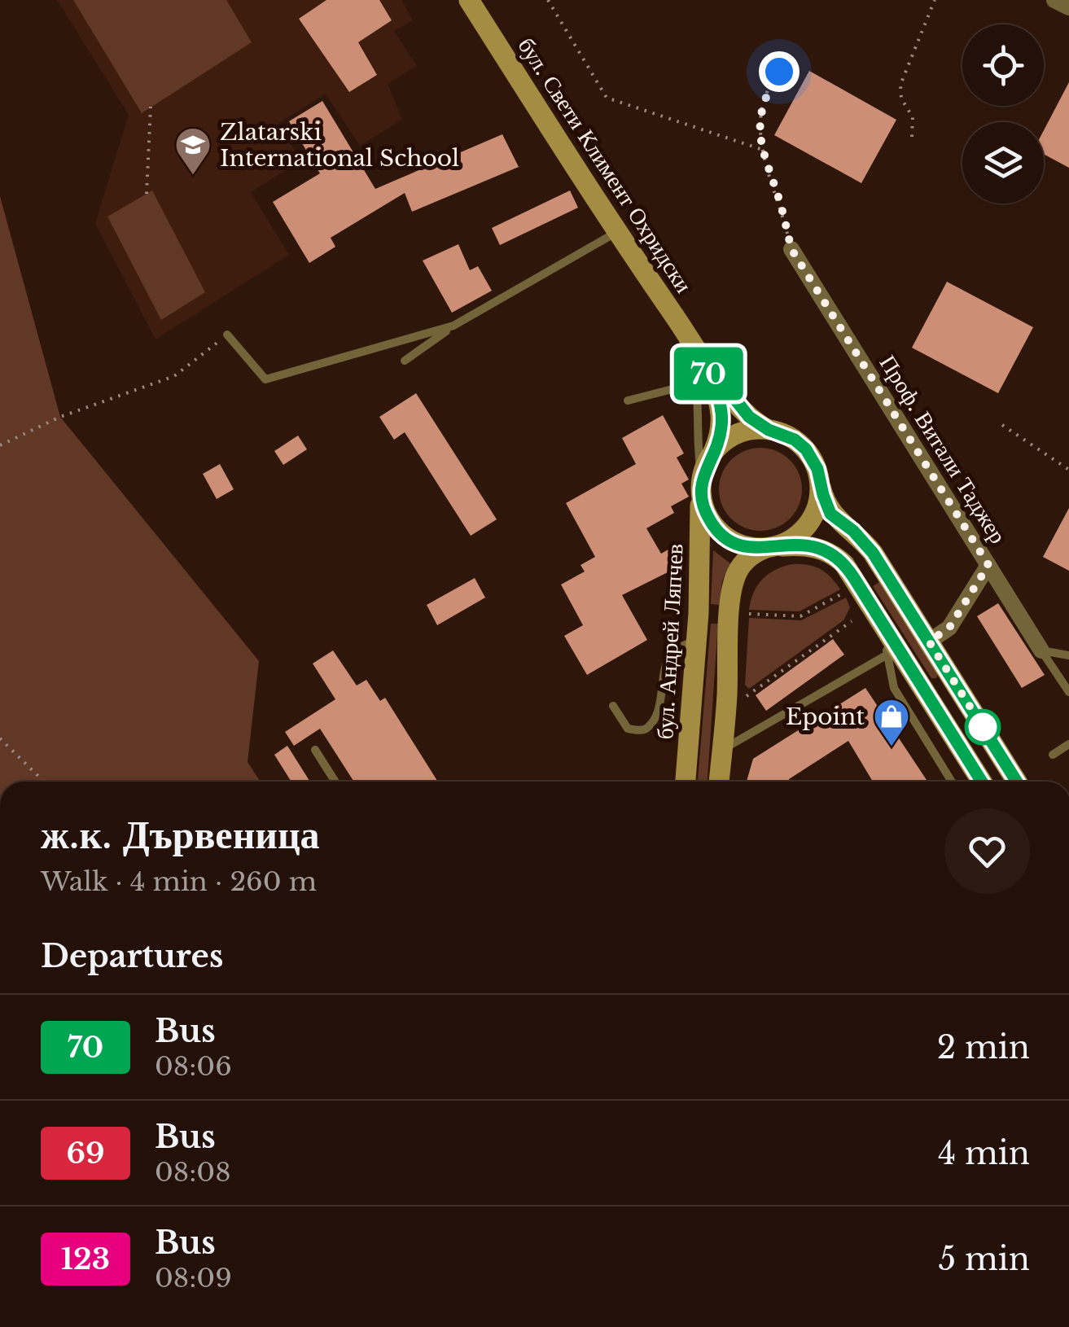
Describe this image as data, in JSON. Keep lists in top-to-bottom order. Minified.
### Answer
{"streets":{"main road":["бул. Свети Климент Охридски","бул. Андрей Ляпчев"],"street":["Проф. Витали Таджер"]},"crossings":[["бул. Свети Климент Охридски","бул. Андрей Ляпчев"]],"places":{"school or university":["Zlatarski International School"],"shop":["Epoint"]},"lines":["bus line 70"],"page":{"on_map":"70","heading":[["ж.к. Дървеница","Walk · 4 min · 260 m"],"Departures"],"list":[{"mark":"70","name":"Bus","note":"08:06","value":"2 min"},{"mark":"69","name":"Bus","note":"08:08","value":"4 min"},{"mark":"123","name":"Bus","note":"08:09","value":"5 min"}]}}
